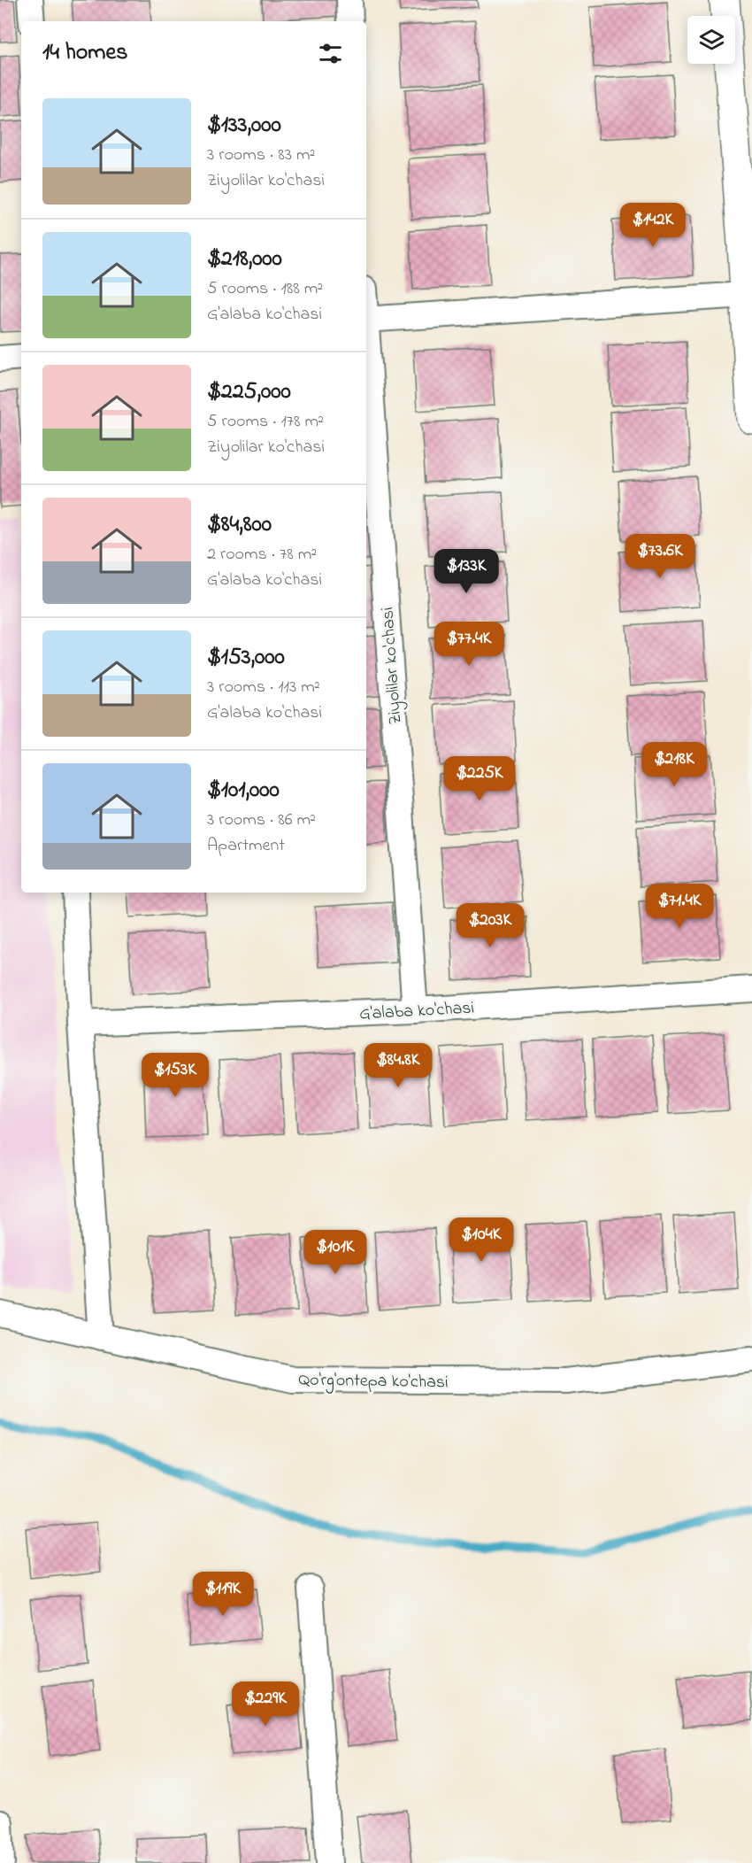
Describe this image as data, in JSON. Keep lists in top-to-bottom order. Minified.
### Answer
{"streets":{"street":["Ziyolilar ko'chasi","G'alaba ko'chasi","Qo'rg'ontepa ko'chasi"]},"crossings":[["Ziyolilar ko'chasi","G'alaba ko'chasi"]],"page":{"heading":"14 homes","list":[{"name":"$133,000","note":"3 rooms · 83 m² · Ziyolilar ko'chasi"},{"name":"$218,000","note":"5 rooms · 188 m² · G'alaba ko'chasi"},{"name":"$225,000","note":"5 rooms · 178 m² · Ziyolilar ko'chasi"},{"name":"$84,800","note":"2 rooms · 78 m² · G'alaba ko'chasi"},{"name":"$153,000","note":"3 rooms · 113 m² · G'alaba ko'chasi"},{"name":"$101,000","note":"3 rooms · 86 m² · Apartment"}],"price":["$142K","$73.6K","$133K","$77.4K","$218K","$225K","$71.4K","$203K","$84.8K","$153K","$104K","$101K","$119K","$229K"]}}
